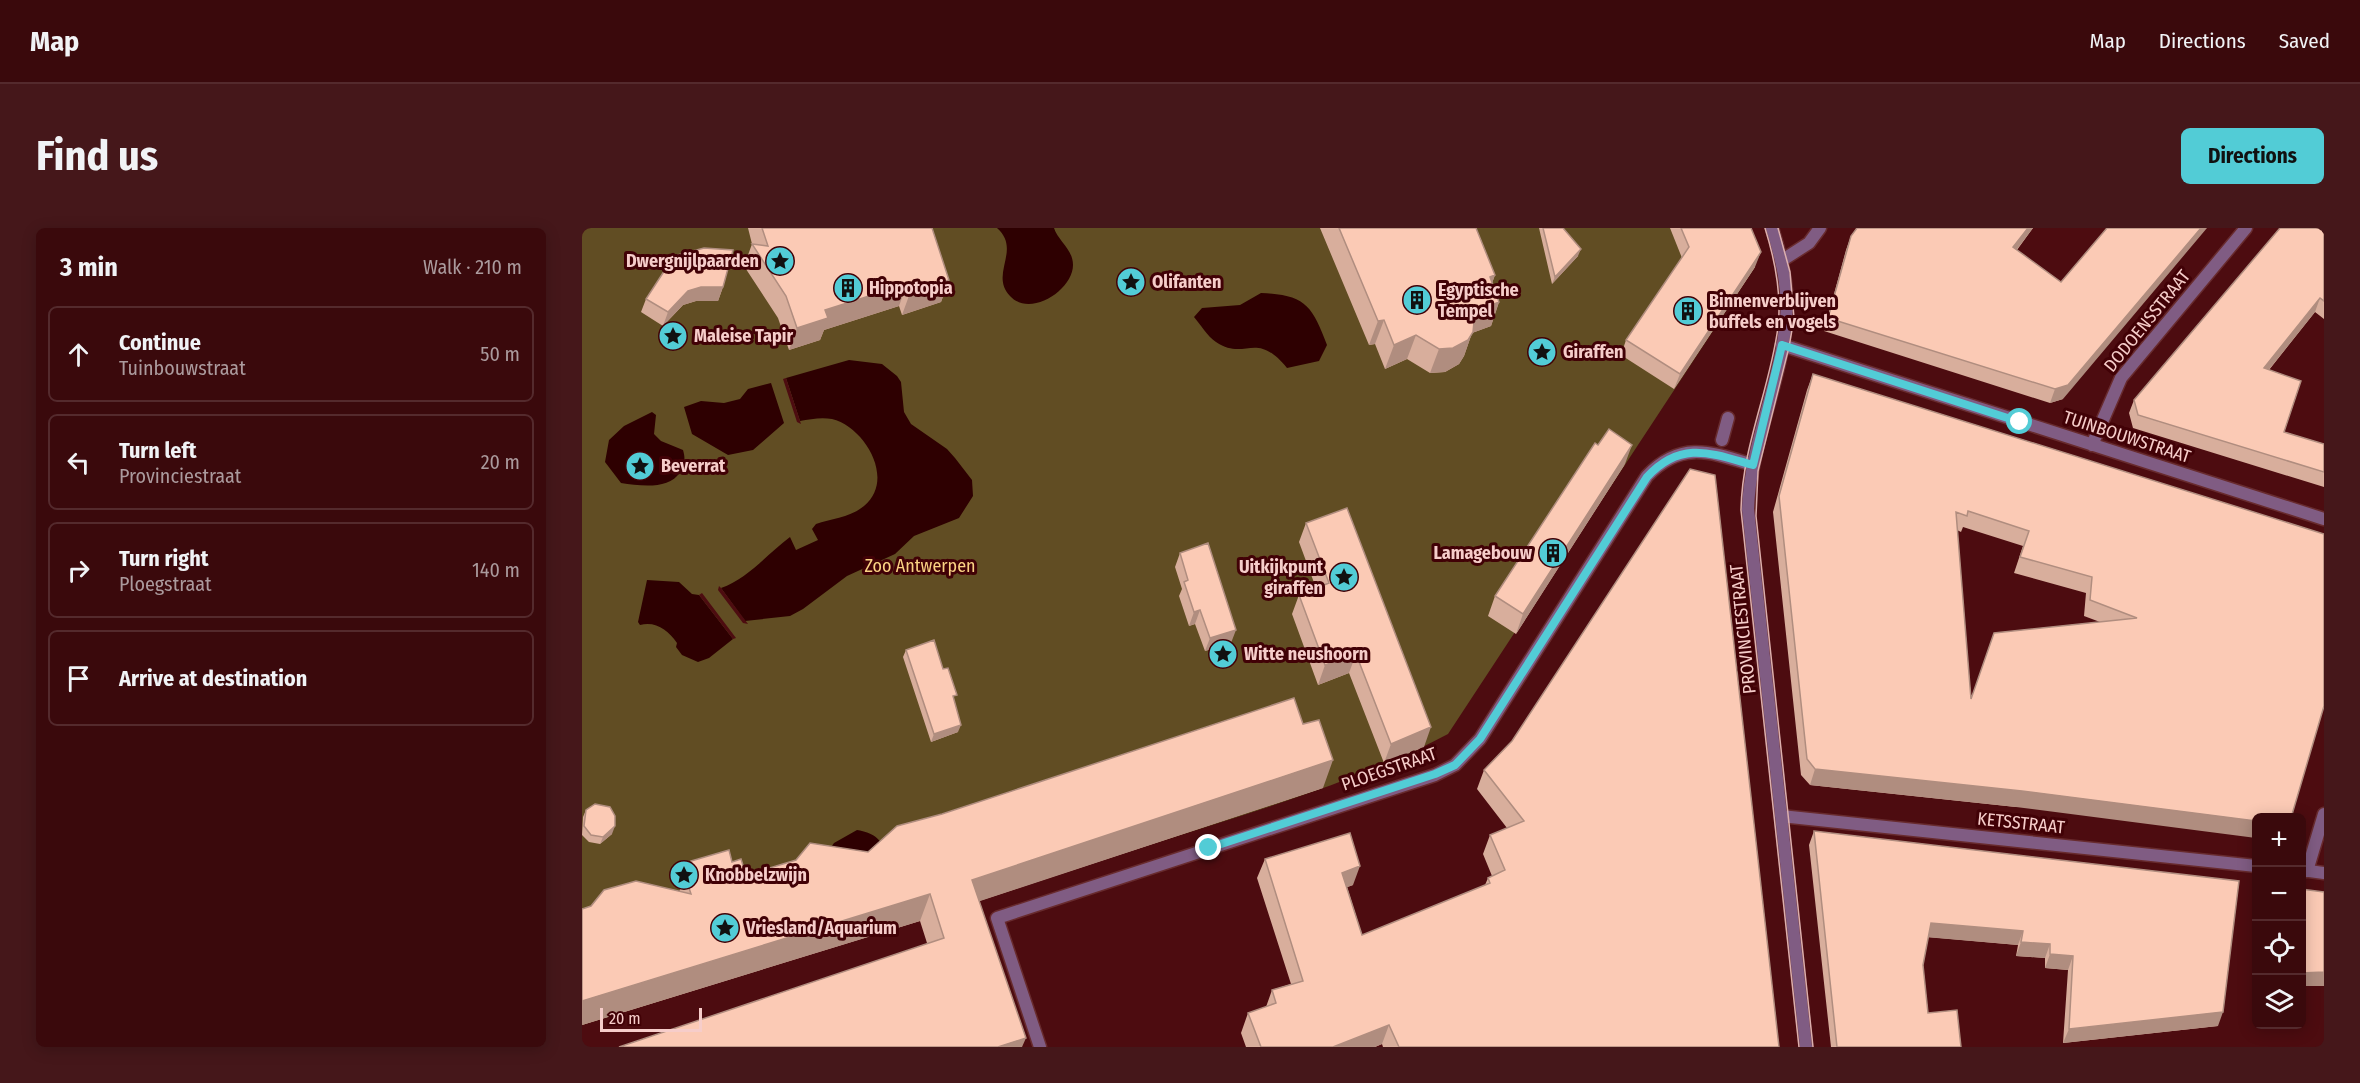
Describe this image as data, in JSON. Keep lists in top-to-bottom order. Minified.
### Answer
{"streets":{"street":["DODOENSSTRAAT","TUINBOUWSTRAAT","PROVINCIESTRAAT","PLOEGSTRAAT","KETSSTRAAT"]},"crossings":[["DODOENSSTRAAT","TUINBOUWSTRAAT"],["TUINBOUWSTRAAT","PROVINCIESTRAAT"],["PROVINCIESTRAAT","PLOEGSTRAAT"],["PROVINCIESTRAAT","KETSSTRAAT"]],"parks":["Zoo Antwerpen"],"places":{"place":["Dwergnijlpaarden","Olifanten","Maleise Tapir","Giraffen","Beverrat","Uitkijkpunt giraffen","Witte neushoorn","Knobbelzwijn","Vriesland/Aquarium"],"building":["Hippotopia","Egyptische Tempel","Binnenverblijven buffels en vogels","Lamagebouw"]},"scale_bar":"20 m","page":{"header":"Map","nav":["Map","Directions","Saved"],"buttons":"Directions","title":"Find us","heading":["3 min","Walk · 210 m"],"list":[["Continue","Tuinbouwstraat","50 m"],["Turn left","Provinciestraat","20 m"],["Turn right","Ploegstraat","140 m"],"Arrive at destination"],"map_buttons":["+","−"],"scale":"20 m"}}
